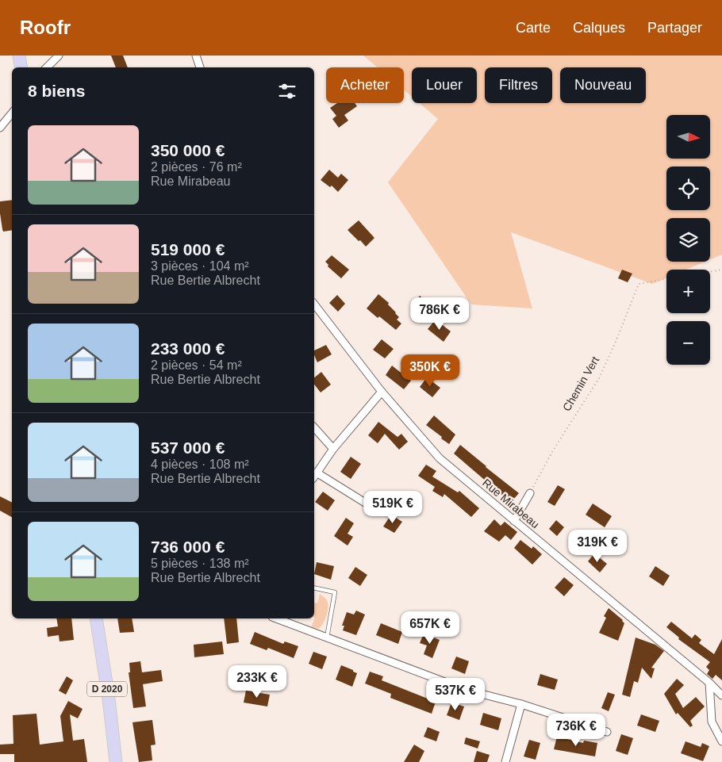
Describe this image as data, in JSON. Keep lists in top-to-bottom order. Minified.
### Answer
{"streets":{"main road":["D 2020"],"street":["Rue Mirabeau"],"path":["Chemin Vert"]},"north":"right","page":{"header":"Roofr","nav":["Carte","Calques","Partager"],"chip":["Acheter","Louer","Filtres","Nouveau"],"heading":"8 biens","map_buttons":["+","−"],"list":[{"name":"350 000 €","note":"2 pièces · 76 m² · Rue Mirabeau"},{"name":"519 000 €","note":"3 pièces · 104 m² · Rue Bertie Albrecht"},{"name":"233 000 €","note":"2 pièces · 54 m² · Rue Bertie Albrecht"},{"name":"537 000 €","note":"4 pièces · 108 m² · Rue Bertie Albrecht"},{"name":"736 000 €","note":"5 pièces · 138 m² · Rue Bertie Albrecht"}],"price":["786K €","350K €","519K €","319K €","657K €","233K €","537K €","736K €"]}}
